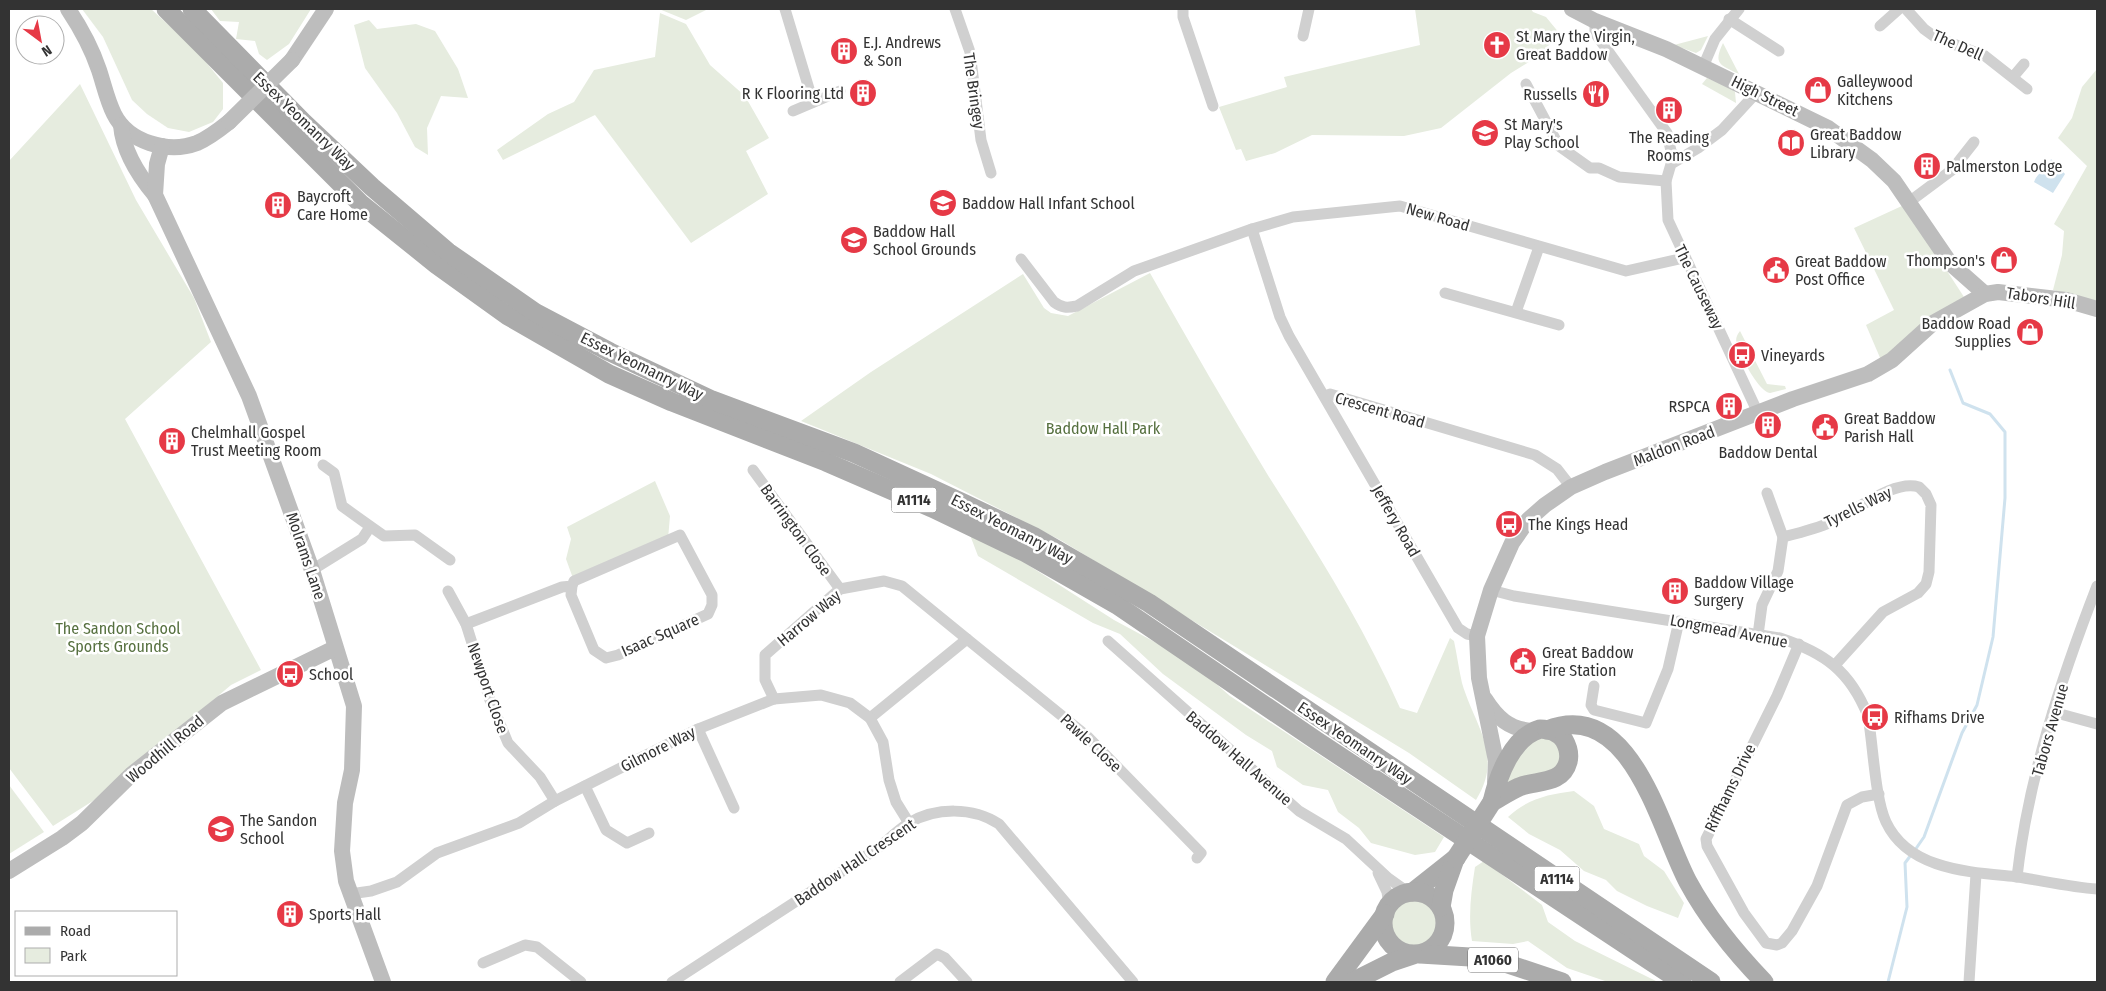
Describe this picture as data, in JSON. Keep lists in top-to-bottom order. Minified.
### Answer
{"streets":{"main road":["Essex Yeomanry Way","Maldon Road","A1114","A1060"],"street":["The Dell","The Bringey","High Street","New Road","The Causeway","Tabors Hill","Crescent Road","Tyrells Way","Jeffery Road","Barrington Close","Molrams Lane","Harrow Way","Longmead Avenue","Isaac Square","Newport Close","Tabors Avenue","Pawle Close","Woodhill Road","Gilmore Way","Baddow Hall Avenue","Riffhams Drive","Baddow Hall Crescent"]},"crossings":[["High Street","Tabors Hill"],["High Street","Maldon Road"],["New Road","The Causeway"],["New Road","Crescent Road"],["The Causeway","Maldon Road"],["Tabors Hill","Maldon Road"],["Crescent Road","Maldon Road"],["Crescent Road","Jeffery Road"],["Maldon Road","Jeffery Road"],["Maldon Road","Longmead Avenue"],["Maldon Road","Baddow Hall Avenue"],["Maldon Road","A1060"],["Tyrells Way","Longmead Avenue"],["Barrington Close","Harrow Way"],["Molrams Lane","Woodhill Road"],["Molrams Lane","Gilmore Way"],["Harrow Way","Pawle Close"],["Harrow Way","Gilmore Way"],["Longmead Avenue","Tabors Avenue"],["Longmead Avenue","Riffhams Drive"],["Isaac Square","Newport Close"],["Newport Close","Gilmore Way"],["Gilmore Way","Baddow Hall Crescent"],["Baddow Hall Avenue","A1060"]],"parks":["Baddow Hall Park","The Sandon School Sports Grounds"],"places":{"church":["St Mary the Virgin, Great Baddow"],"building":["E.J. Andrews & Son","R K Flooring Ltd","The Reading Rooms","Palmerston Lodge","Baycroft Care Home","RSPCA","Baddow Dental","Chelmhall Gospel Trust Meeting Room","Baddow Village Surgery","Sports Hall"],"shop":["Galleywood Kitchens","Thompson's","Baddow Road Supplies"],"restaurant":["Russells"],"school or university":["St Mary's Play School","Baddow Hall Infant School","Baddow Hall School Grounds","The Sandon School"],"library":["Great Baddow Library"],"public building":["Great Baddow Post Office","Great Baddow Parish Hall","Great Baddow Fire Station"],"bus stop":["Vineyards","The Kings Head","School","Rifhams Drive"]},"legend":["Road","Park"],"north":"bottom right"}
